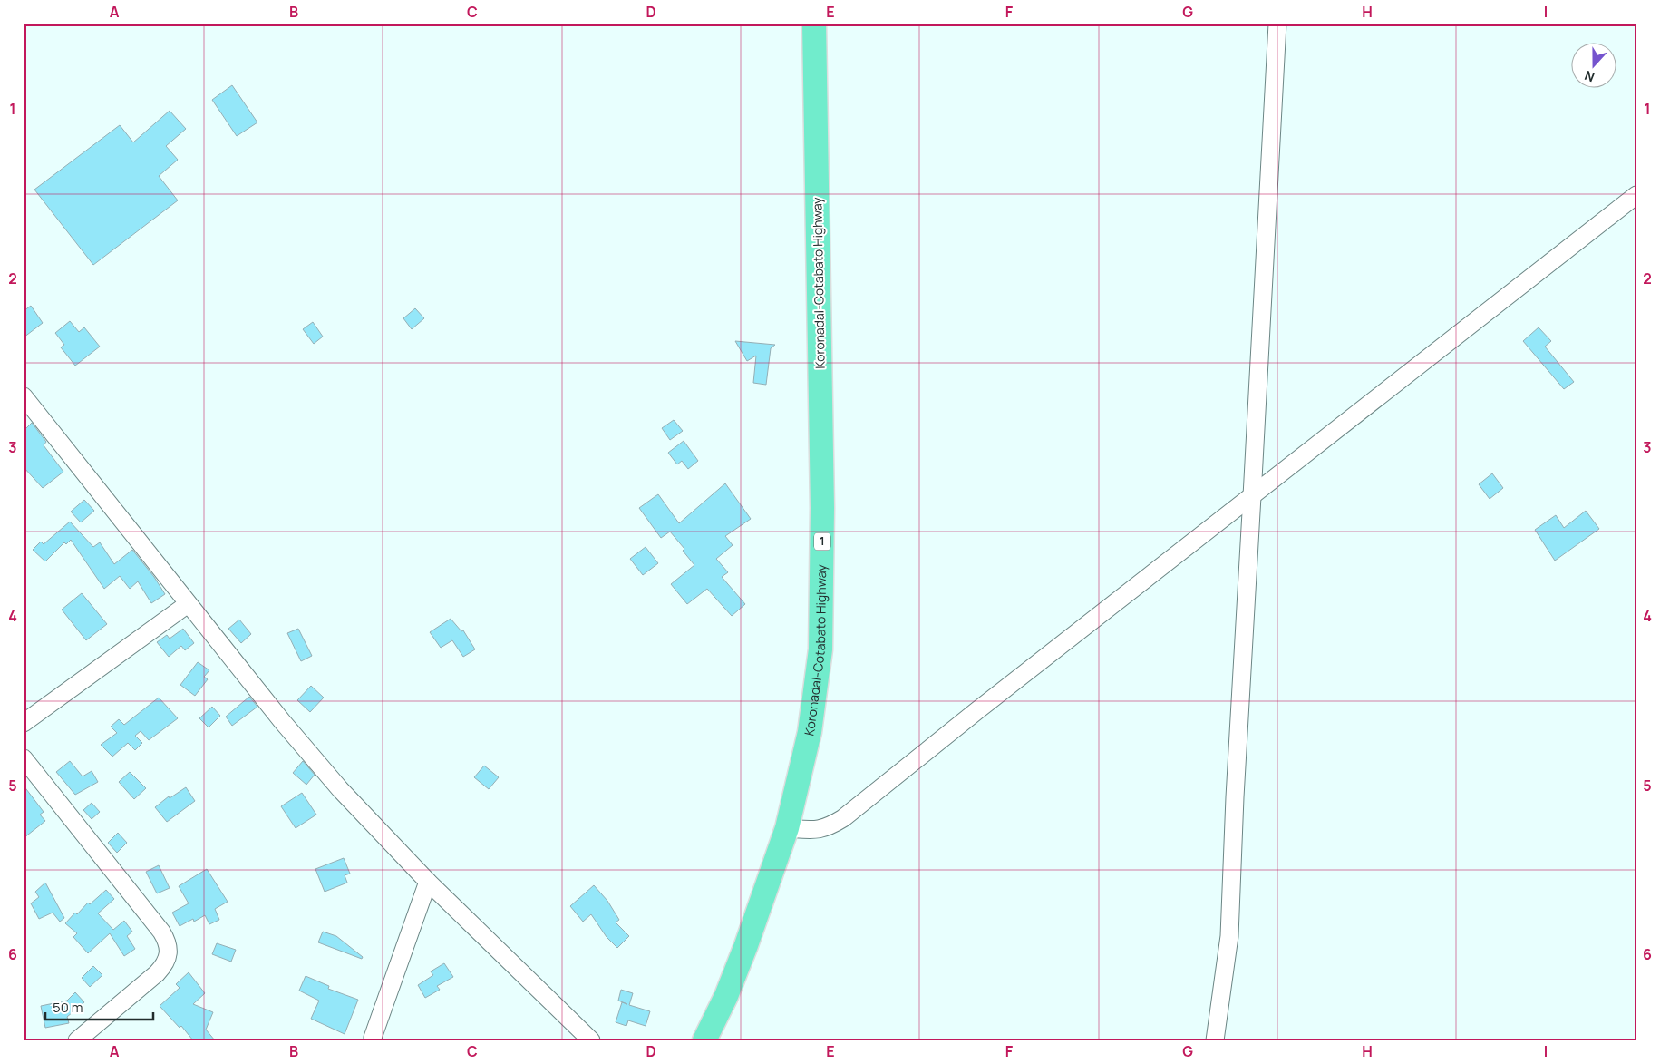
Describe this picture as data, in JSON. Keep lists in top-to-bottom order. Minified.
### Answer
{"streets":{"highway":["Koronadal-Cotabato Highway","1"]},"scale_bar":"50 m","north":"bottom","grid":{"columns":["A","B","C","D","E","F","G","H","I"],"rows":["1","2","3","4","5","6"]}}
